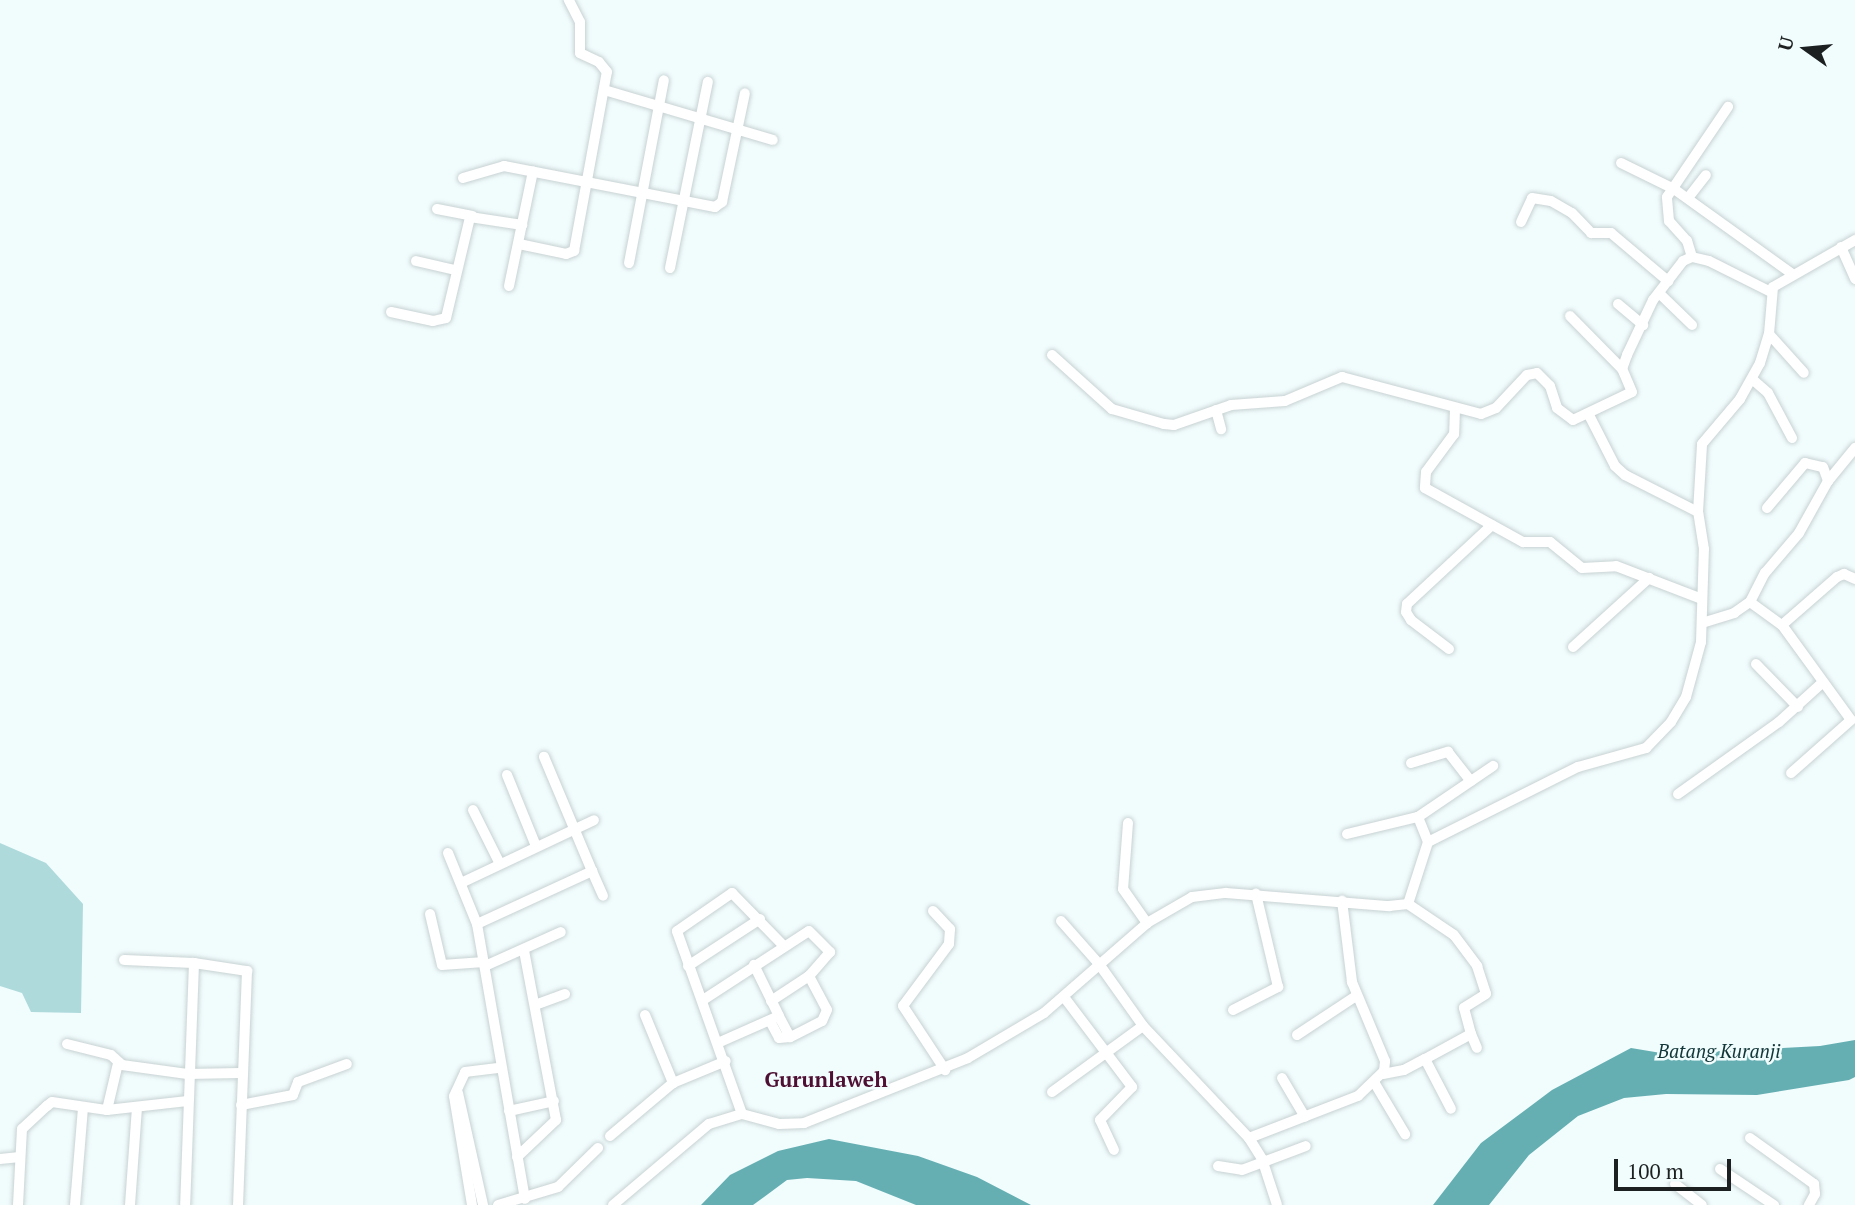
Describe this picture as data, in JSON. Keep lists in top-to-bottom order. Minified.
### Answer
{"districts":["Gurunlaweh"],"water":["Batang Kuranji"],"scale_bar":"100 m","north":"left"}
